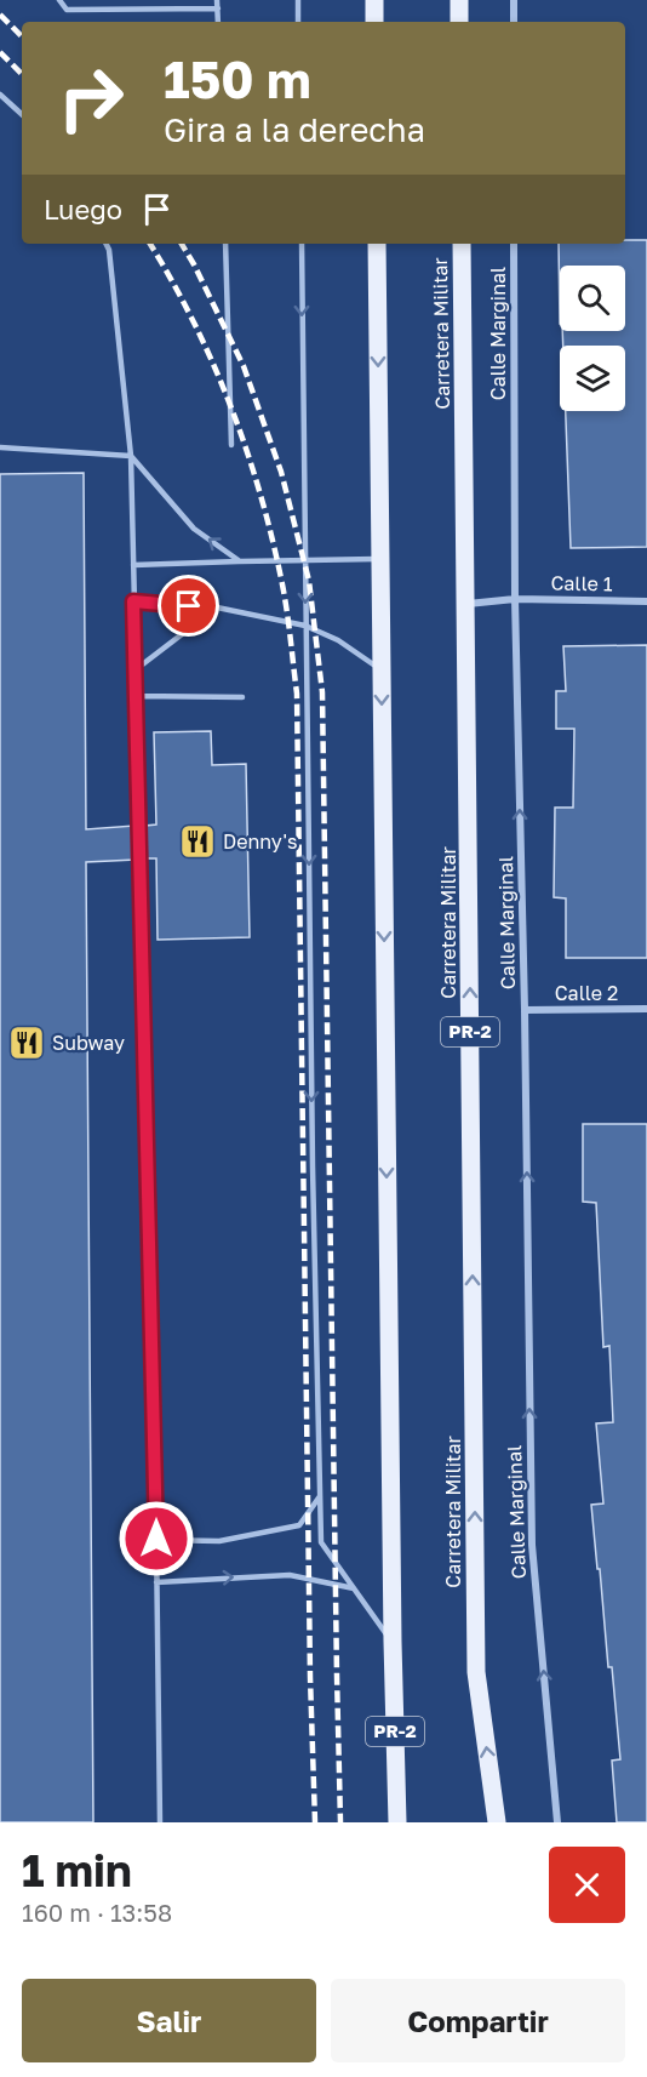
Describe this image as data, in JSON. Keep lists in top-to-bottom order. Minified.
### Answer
{"streets":{"main road":["Carretera Militar","PR-2"],"street":["Calle Marginal","Calle 1","Calle 2"]},"crossings":[["Carretera Militar","Calle 1"],["Calle Marginal","Calle 1"],["Calle Marginal","Calle 2"]],"one_way":["Calle Marginal"],"places":{"restaurant":["Denny's","Subway"]},"page":{"turn":["150 m","Gira a la derecha"],"then":"Luego","heading":["1 min","160 m · 13:58"],"buttons":["Salir","Compartir"]}}
